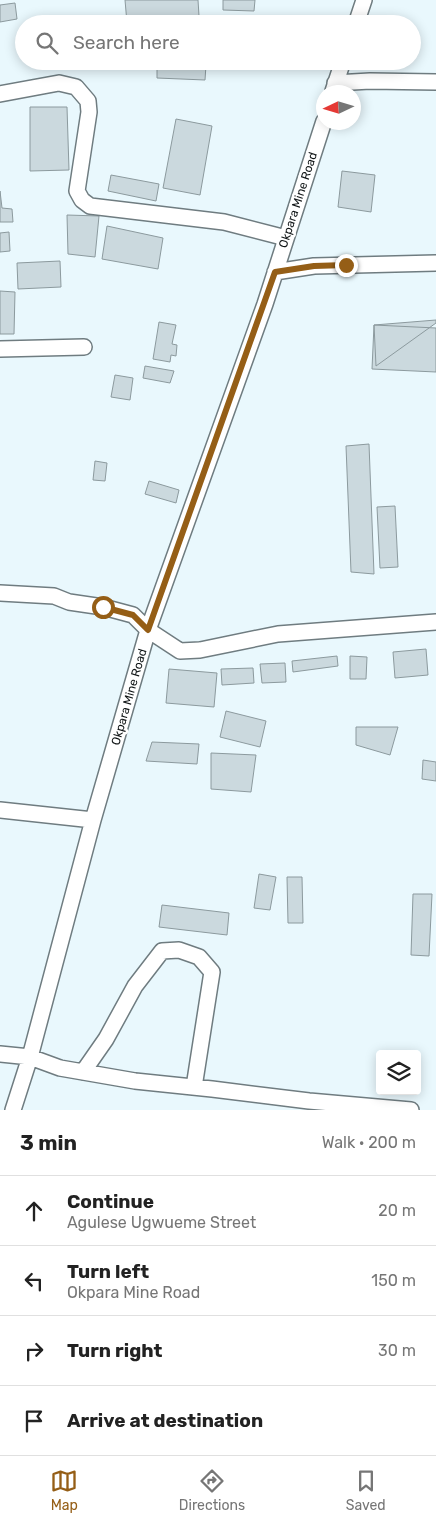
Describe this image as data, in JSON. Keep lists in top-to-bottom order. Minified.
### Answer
{"streets":{"street":["Okpara Mine Road"]},"north":"left","page":{"search":"Search here","heading":["3 min","Walk · 200 m"],"list":[["Continue","Agulese Ugwueme Street","20 m"],["Turn left","Okpara Mine Road","150 m"],["Turn right","30 m"],"Arrive at destination"],"nav":["Map","Directions","Saved"]}}
